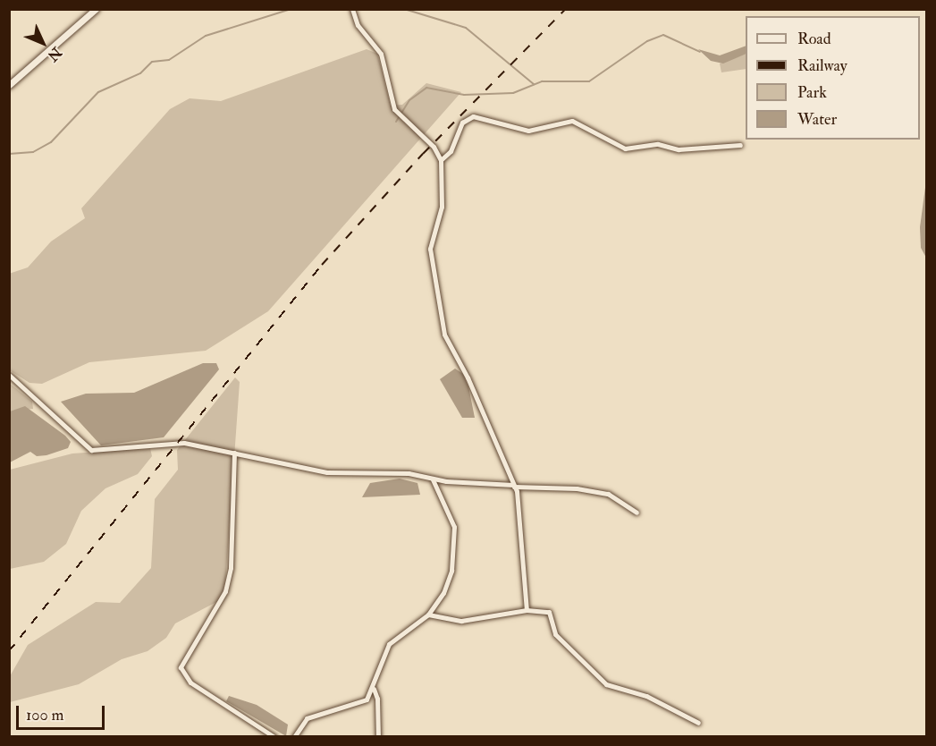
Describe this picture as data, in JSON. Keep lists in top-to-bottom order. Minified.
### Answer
{"legend":["Road","Railway","Park","Water"],"scale_bar":"100 m","north":"bottom right"}
